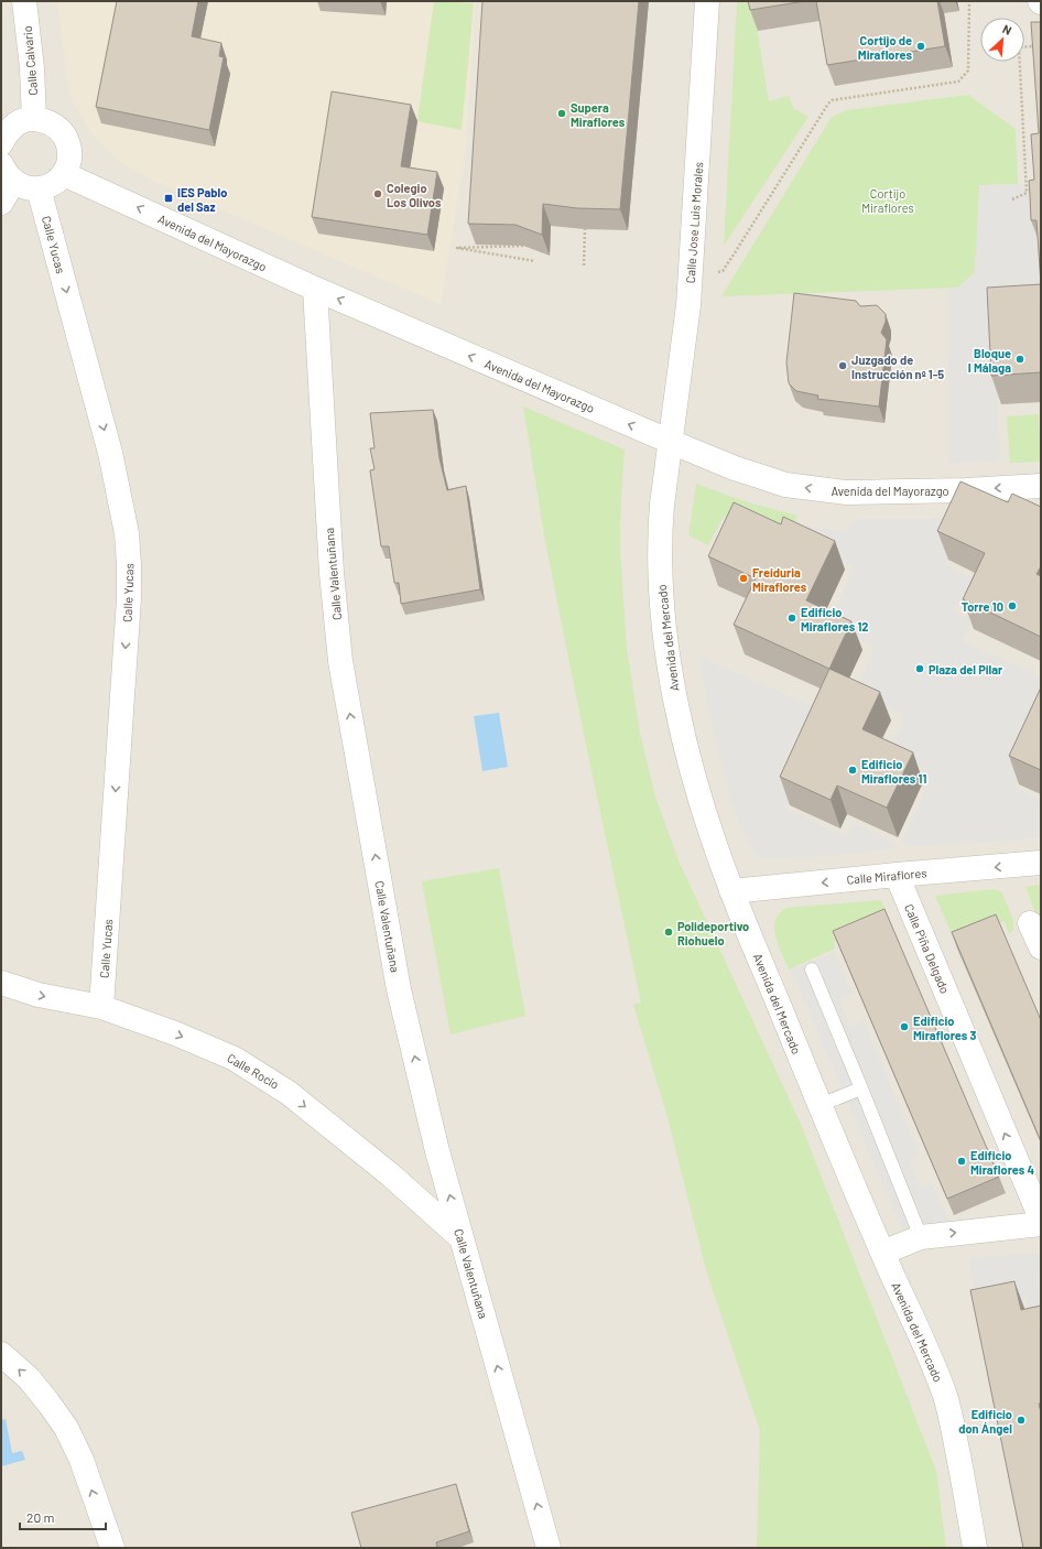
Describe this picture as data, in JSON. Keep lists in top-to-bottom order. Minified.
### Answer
{"streets":{"street":["Calle Calvario","Calle Jose Luis Morales","Avenida del Mayorazgo","Calle Yucas","Calle Valentuñana","Avenida del Mercado","Calle Miraflores","Calle Piña Delgado","Calle Rocío"]},"crossings":[["Calle Jose Luis Morales","Avenida del Mayorazgo"],["Calle Jose Luis Morales","Avenida del Mercado"],["Avenida del Mayorazgo","Calle Valentuñana"],["Avenida del Mayorazgo","Avenida del Mercado"],["Calle Yucas","Calle Rocío"],["Calle Valentuñana","Calle Rocío"],["Avenida del Mercado","Calle Miraflores"],["Calle Miraflores","Calle Piña Delgado"]],"one_way":["Avenida del Mayorazgo","Calle Yucas","Calle Valentuñana","Calle Miraflores","Calle Piña Delgado","Calle Rocío"],"parks":["Cortijo Miraflores"],"places":{"other":["Cortijo de Miraflores","Supera Miraflores","Colegio Los Olivos","Bloque I Málaga","Juzgado de Instrucción nº 1-5","Freiduria Miraflores","Torre 10","Edificio Miraflores 12","Plaza del Pilar","Edificio Miraflores 11","Polideportivo Riohuelo","Edificio Miraflores 3","Edificio Miraflores 4","Edificio don Ángel"],"transit":["IES Pablo del Saz"]},"scale_bar":"20 m","north":"top right"}
